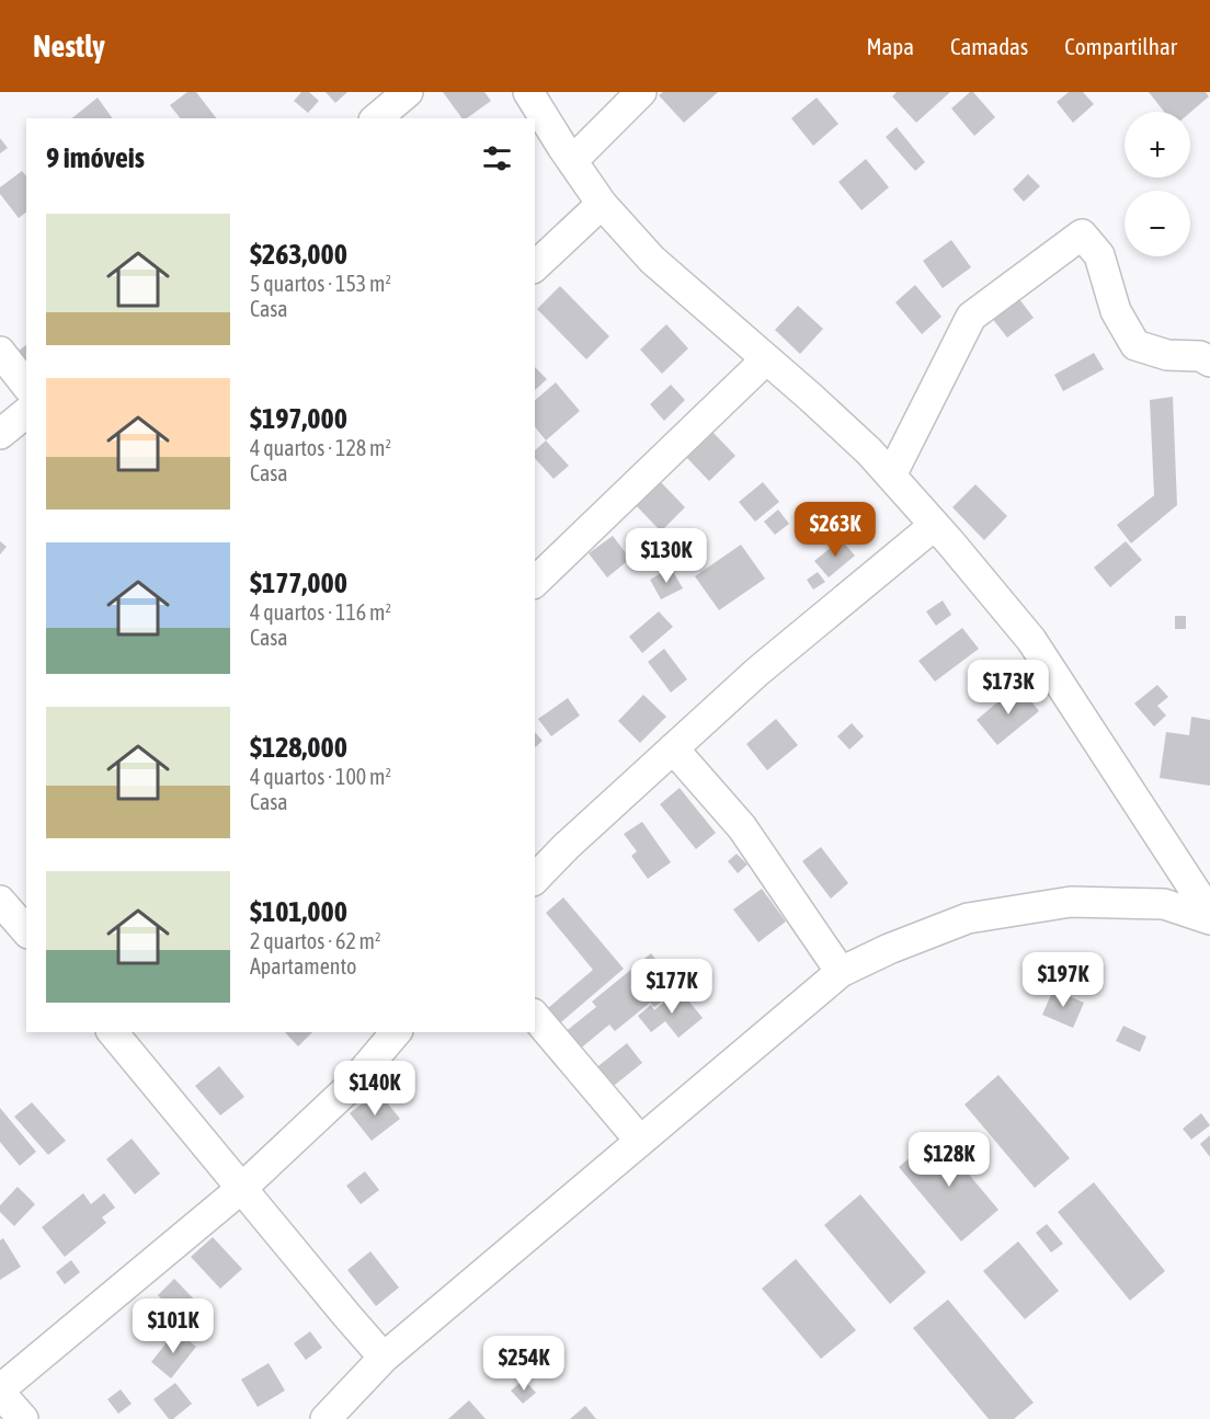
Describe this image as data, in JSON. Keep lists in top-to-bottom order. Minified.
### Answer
{"page":{"header":"Nestly","nav":["Mapa","Camadas","Compartilhar"],"map_buttons":["+","−"],"heading":"9 imóveis","list":[{"name":"$263,000","note":"5 quartos · 153 m² · Casa"},{"name":"$197,000","note":"4 quartos · 128 m² · Casa"},{"name":"$177,000","note":"4 quartos · 116 m² · Casa"},{"name":"$128,000","note":"4 quartos · 100 m² · Casa"},{"name":"$101,000","note":"2 quartos · 62 m² · Apartamento"}],"price":["$263K","$130K","$173K","$197K","$177K","$140K","$128K","$101K","$254K"]}}
